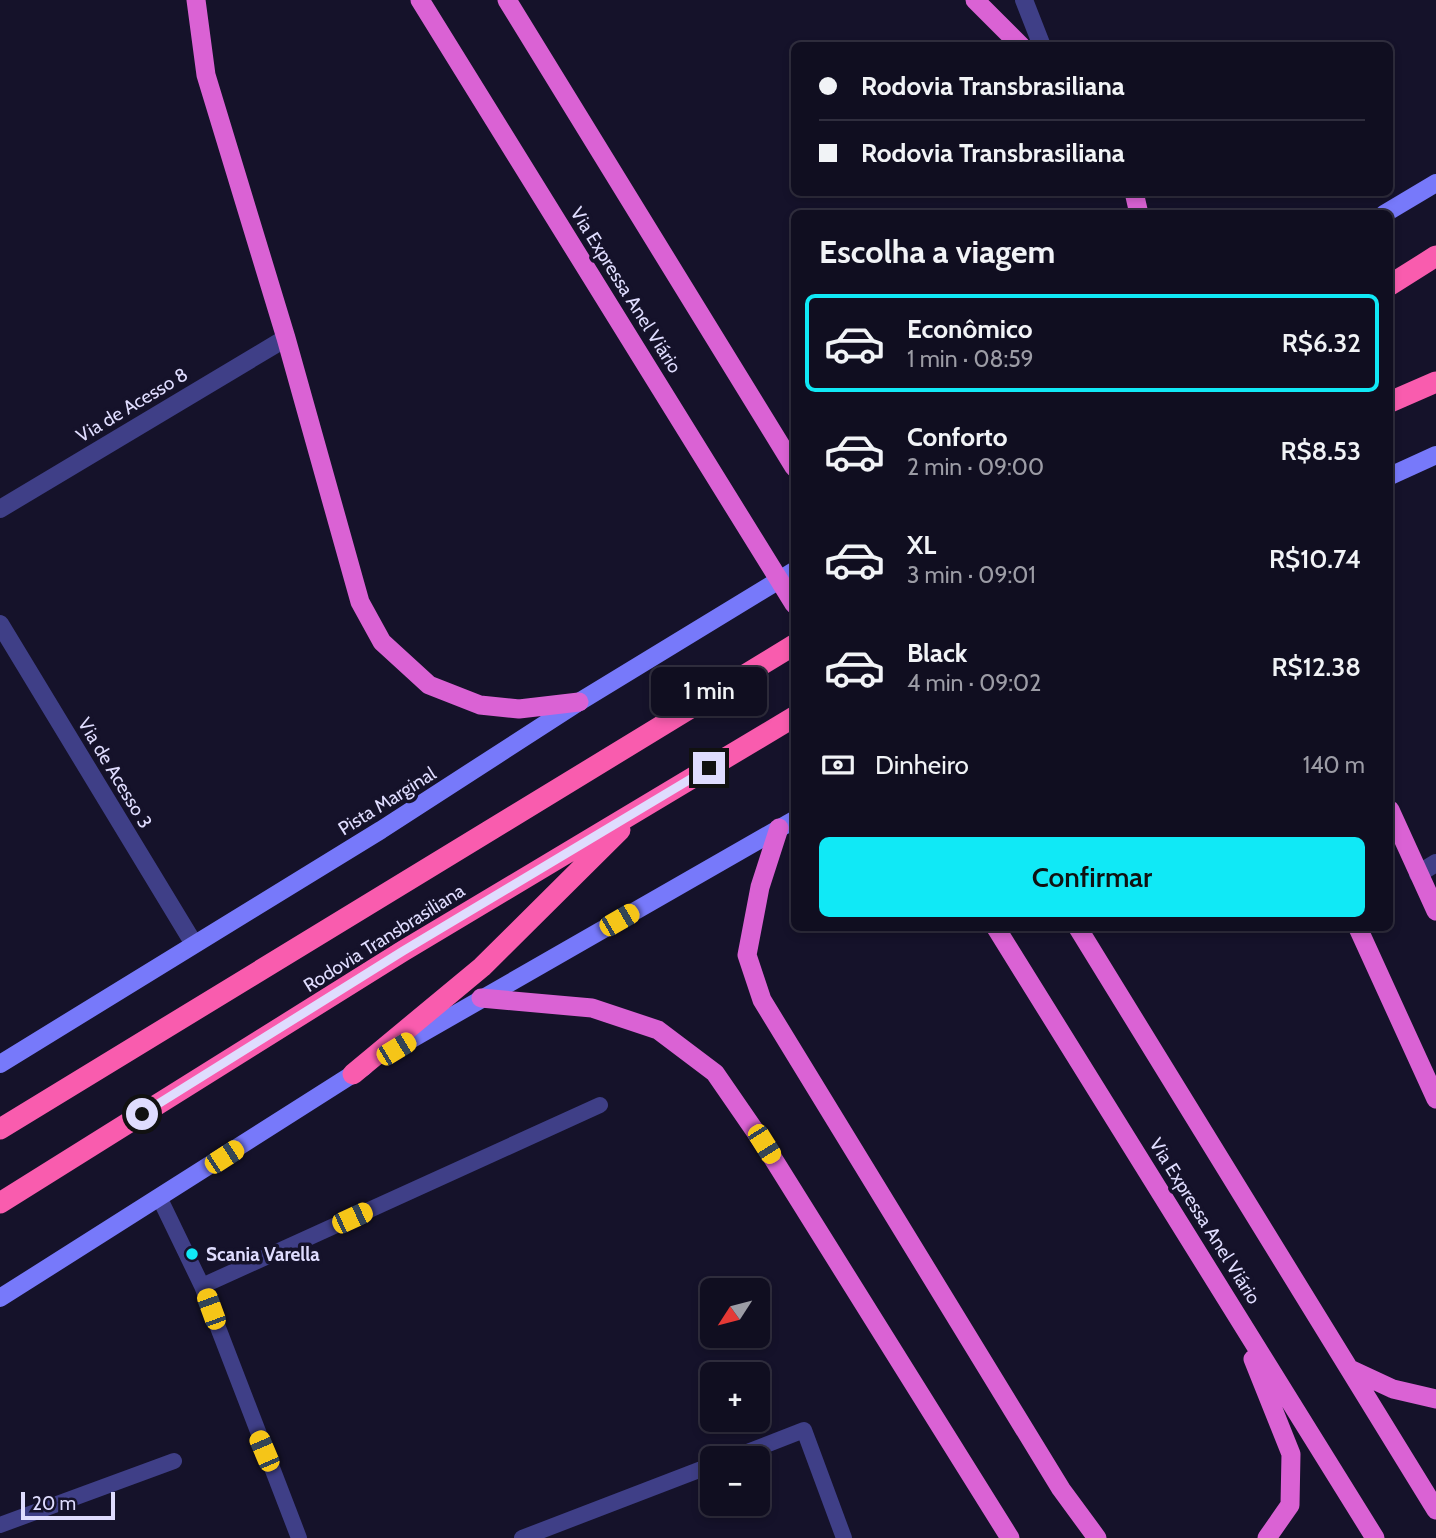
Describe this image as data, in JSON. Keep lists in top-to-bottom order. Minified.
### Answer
{"streets":{"highway":["Via Expressa Anel Viário","Rodovia Transbrasiliana"],"main road":["Pista Marginal"],"street":["Via de Acesso 8","Via de Acesso 3"]},"crossings":[["Via de Acesso 3","Pista Marginal"]],"places":["Scania Varella"],"scale_bar":"20 m","north":"bottom left","page":{"banner":["Rodovia Transbrasiliana","Rodovia Transbrasiliana"],"heading":"Escolha a viagem","list":[{"name":"Econômico","note":"1 min · 08:59","value":"R$6.32"},{"name":"Conforto","note":"2 min · 09:00","value":"R$8.53"},{"name":"XL","note":"3 min · 09:01","value":"R$10.74"},{"name":"Black","note":"4 min · 09:02","value":"R$12.38"}],"bubble":"1 min","pay":["Dinheiro","140 m"],"buttons":"Confirmar","map_buttons":["+","−"],"scale":"20 m"}}
